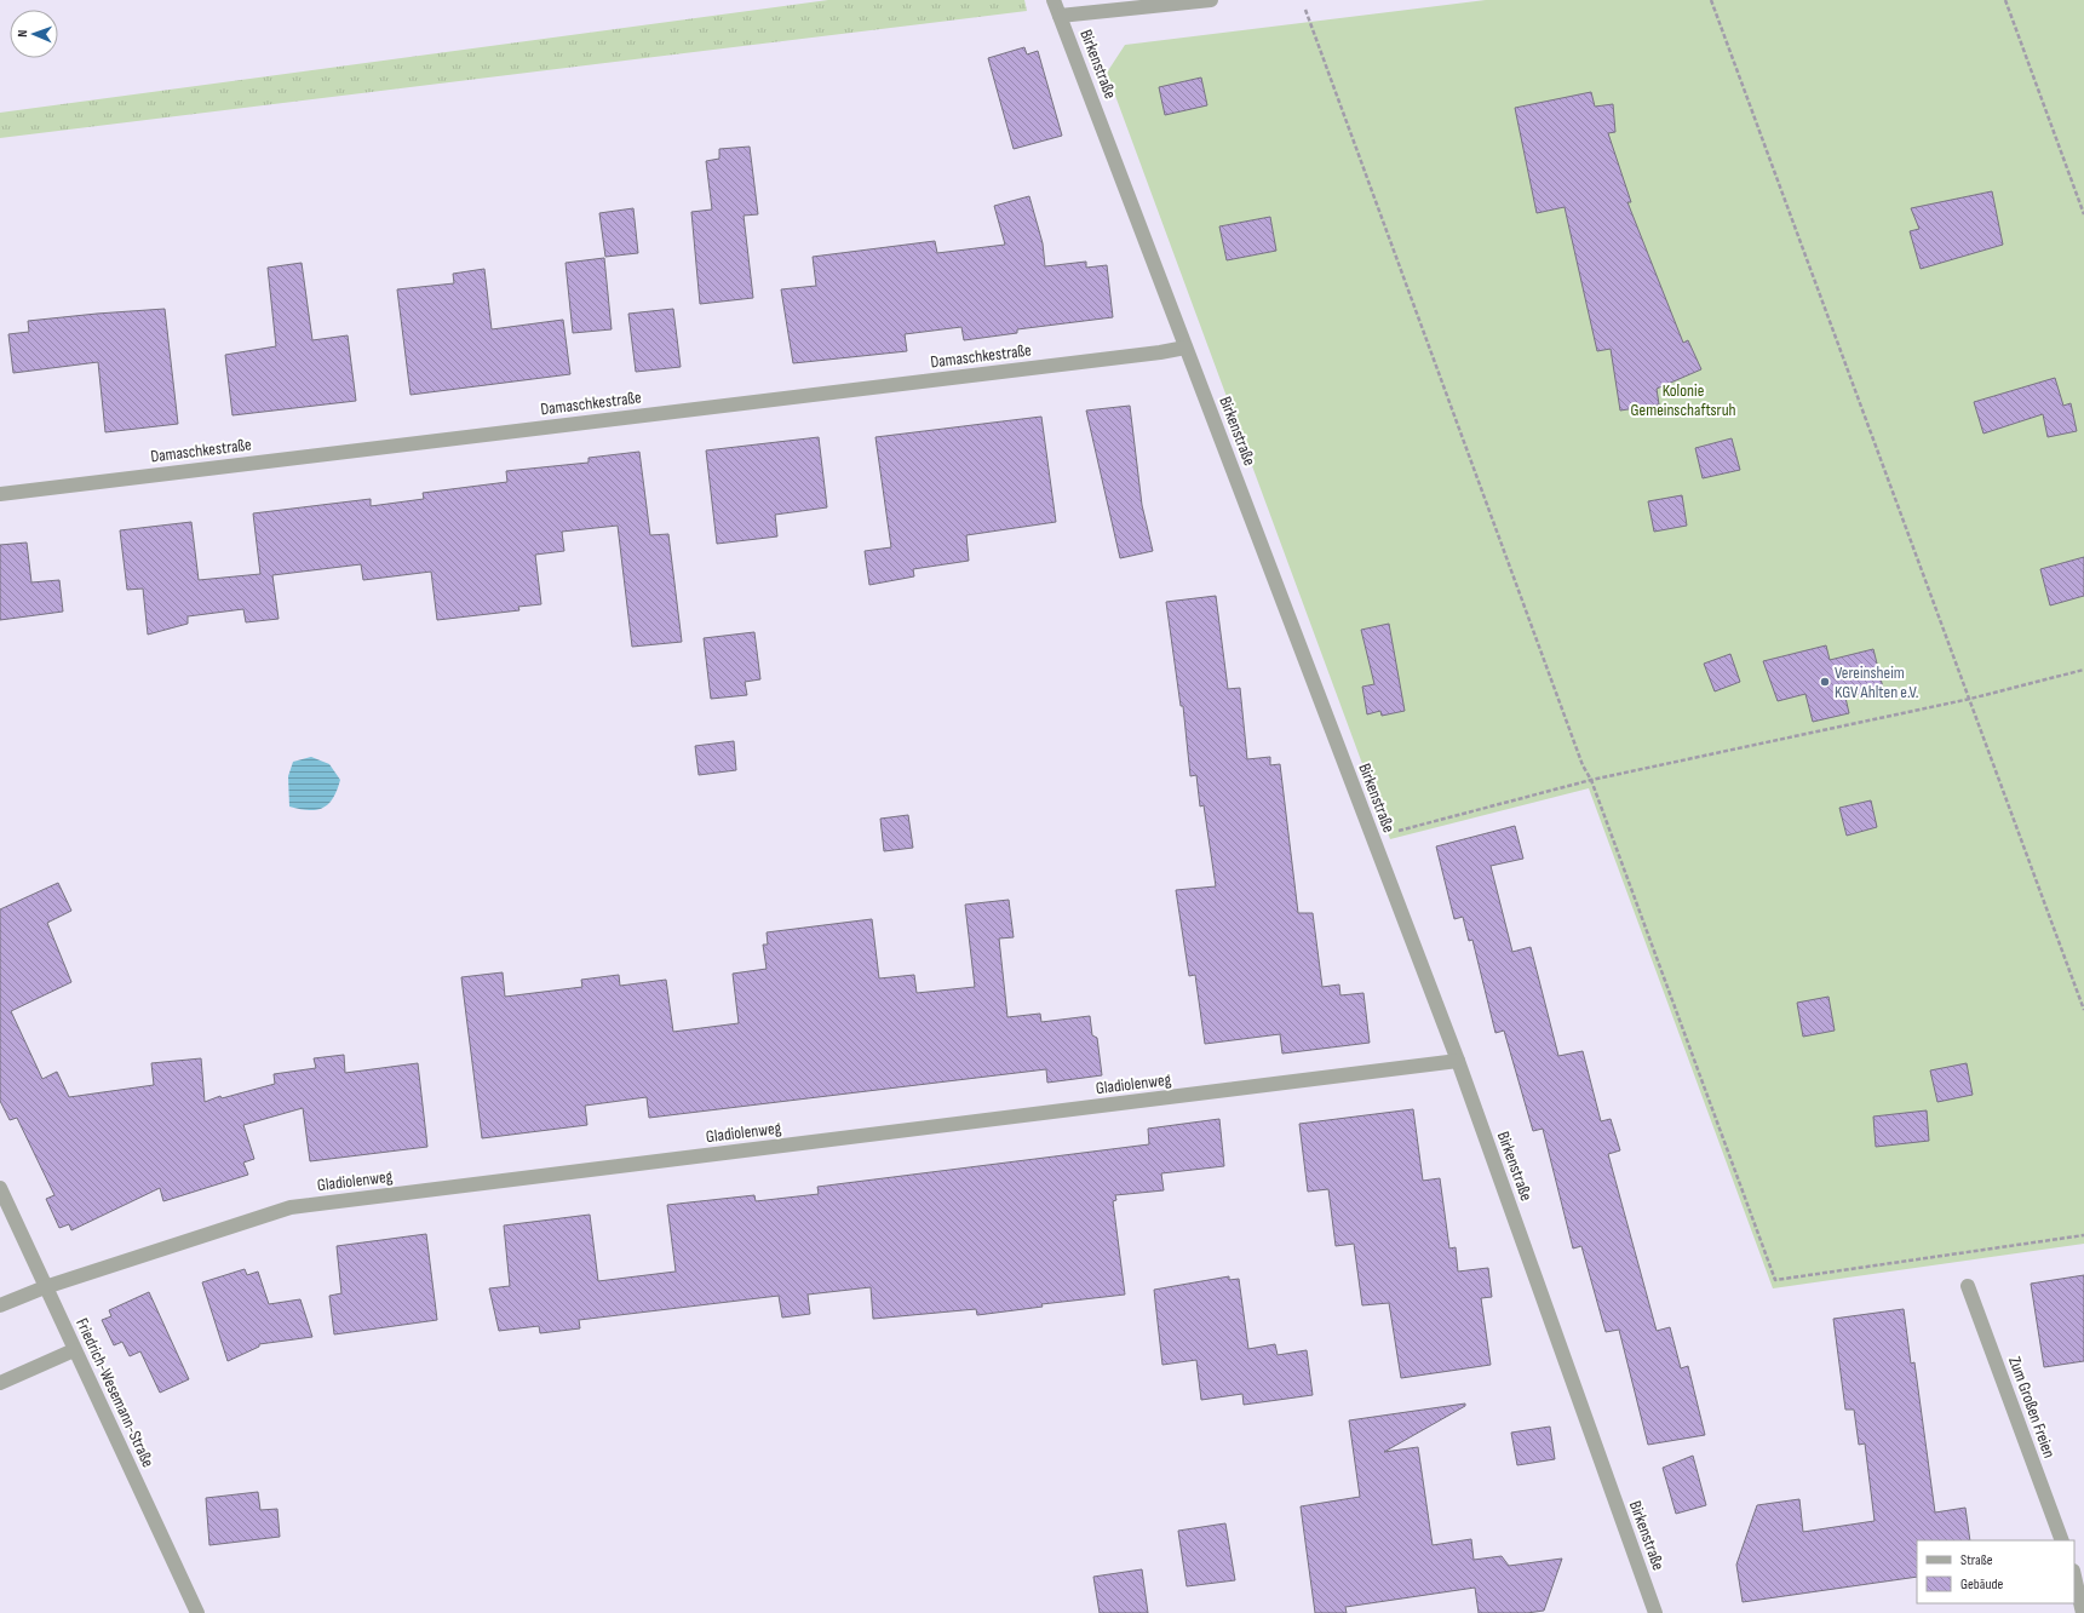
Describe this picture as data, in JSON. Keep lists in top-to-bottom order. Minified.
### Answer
{"streets":{"street":["Birkenstraße","Damaschkestraße","Gladiolenweg","Friedrich-Wesemann-Straße","Zum Großen Freien"]},"crossings":[["Birkenstraße","Damaschkestraße"],["Birkenstraße","Gladiolenweg"],["Gladiolenweg","Friedrich-Wesemann-Straße"]],"parks":["Kolonie Gemeinschaftsruh"],"places":["Vereinsheim KGV Ahlten e.V."],"legend":["Straße","Gebäude"],"north":"left"}
